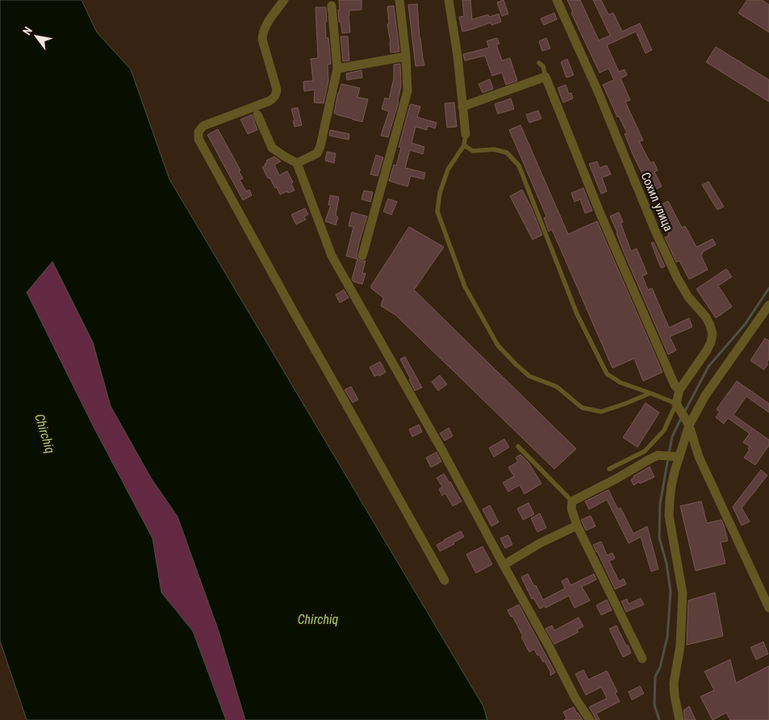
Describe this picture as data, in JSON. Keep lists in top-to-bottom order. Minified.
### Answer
{"streets":{"street":["Сохил улица"]},"water":["Chirchiq"],"north":"top left"}
